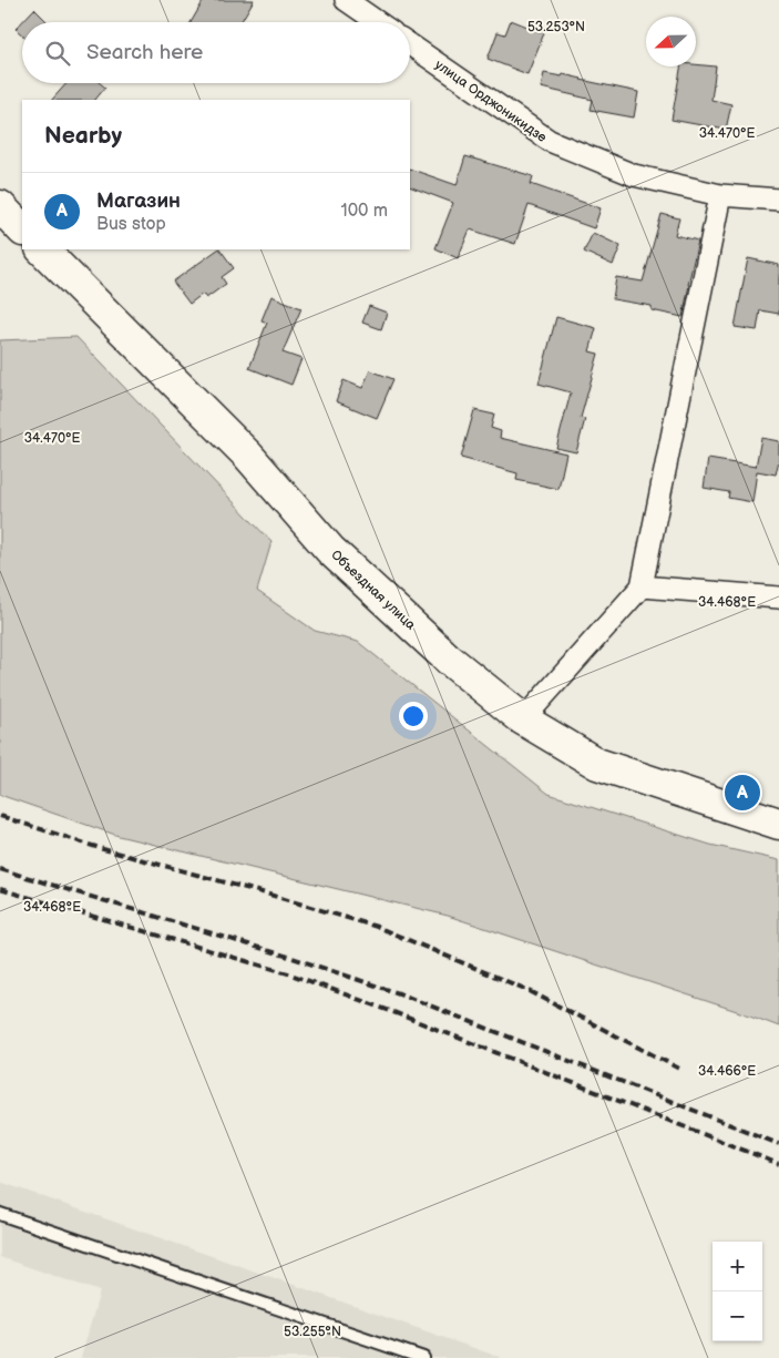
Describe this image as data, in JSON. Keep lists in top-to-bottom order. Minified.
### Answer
{"streets":{"street":["улица Орджоникидзе","Объездная улица"]},"north":"left","page":{"search":"Search here","heading":"Nearby","list":[{"mark":"A","name":"Магазин","note":"Bus stop","value":"100 m"}],"pins":"A","map_buttons":["+","−"]},"coordinates":["53.253°N","34.470°E","34.468°E","34.466°E","53.255°N"]}
